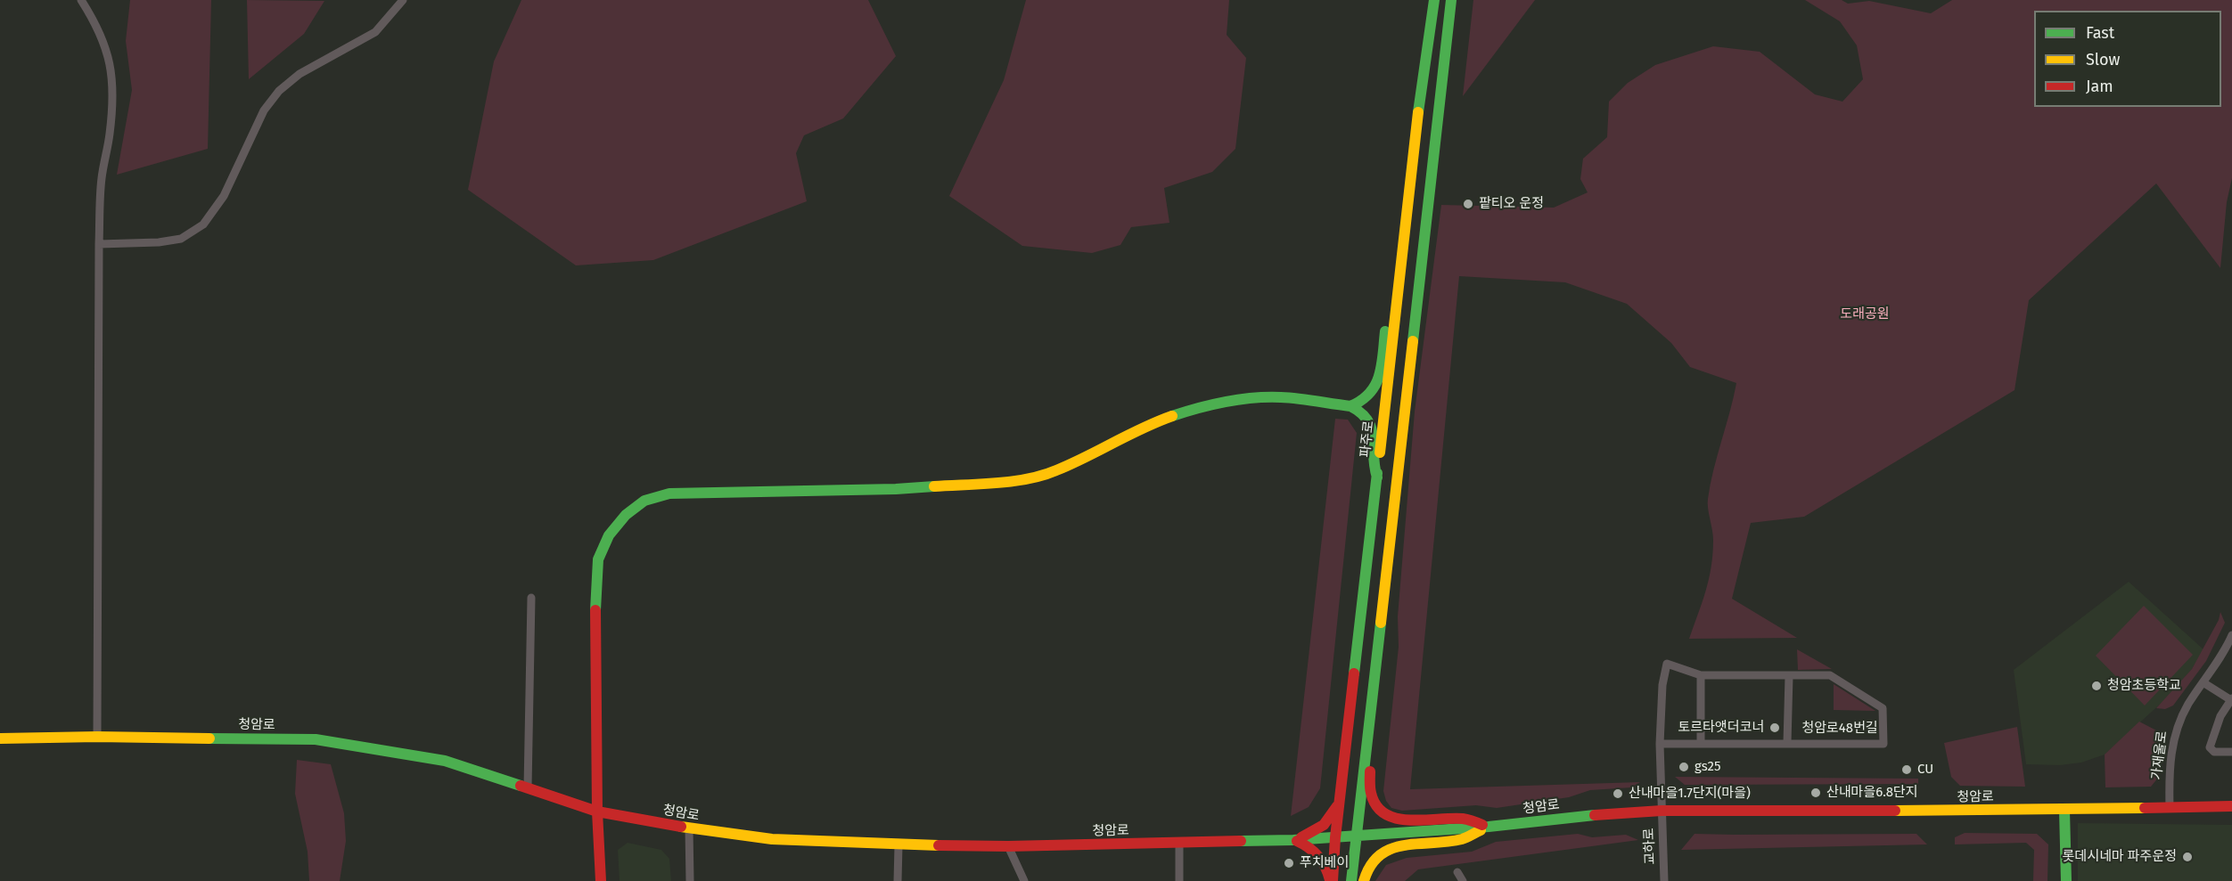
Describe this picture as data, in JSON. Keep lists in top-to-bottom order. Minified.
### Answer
{"streets":{"street":["파주로","청암로","청암로48번길","가재울로","교하로"]},"crossings":[["파주로","청암로"],["청암로","청암로48번길"],["청암로","가재울로"],["청암로","교하로"],["청암로48번길","교하로"]],"parks":["도래공원"],"places":["팥티오 운정","청암초등학교","토르타앳더코너","gs25","CU","산내마을6.8단지","산내마을1.7단지(마을)","롯데시네마 파주운정","푸치베이"],"legend":["Fast","Slow","Jam"]}
